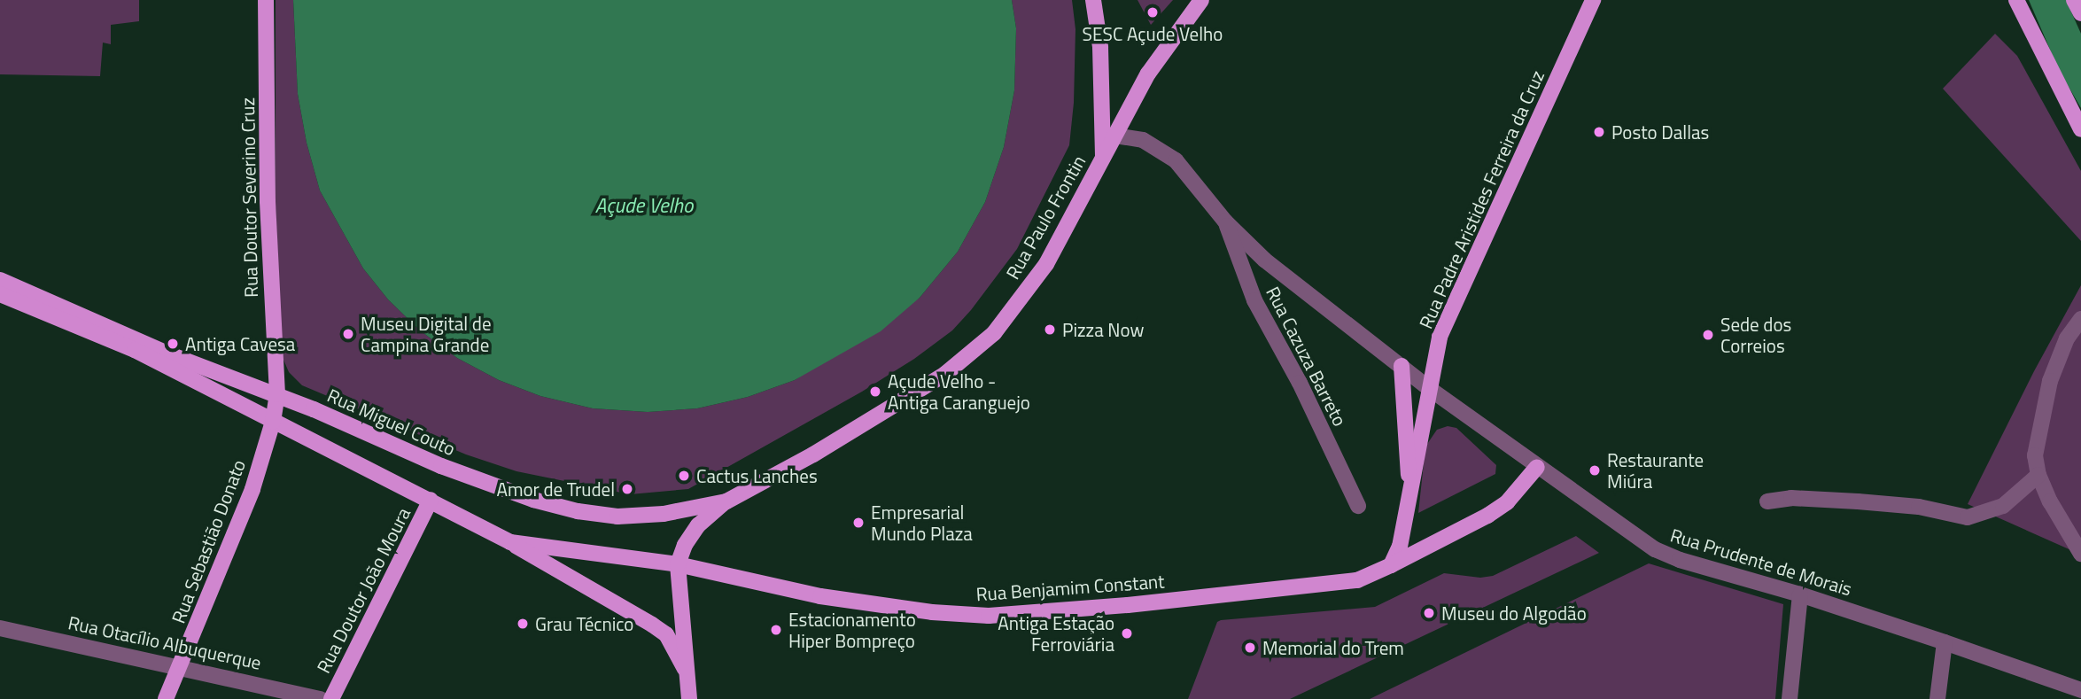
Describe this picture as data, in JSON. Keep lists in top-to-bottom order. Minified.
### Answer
{"streets":{"main road":["Rua Doutor Severino Cruz","Rua Padre Aristides Ferreira da Cruz","Rua Paulo Frontin","Rua Miguel Couto","Rua Sebastião Donato","Rua Benjamim Constant","Rua Doutor João Moura"],"street":["Rua Cazuza Barreto","Rua Prudente de Morais","Rua Otacílio Albuquerque"]},"crossings":[["Rua Doutor Severino Cruz","Rua Miguel Couto"],["Rua Doutor Severino Cruz","Rua Sebastião Donato"],["Rua Padre Aristides Ferreira da Cruz","Rua Cazuza Barreto"],["Rua Padre Aristides Ferreira da Cruz","Rua Prudente de Morais"],["Rua Paulo Frontin","Rua Miguel Couto"],["Rua Cazuza Barreto","Rua Prudente de Morais"],["Rua Miguel Couto","Rua Sebastião Donato"],["Rua Sebastião Donato","Rua Otacílio Albuquerque"],["Rua Prudente de Morais","Rua Benjamim Constant"]],"water":["Açude Velho"],"places":["SESC Açude Velho","Posto Dallas","Pizza Now","Museu Digital de Campina Grande","Sede dos Correios","Antiga Cavesa","Açude Velho - Antiga Caranguejo","Restaurante Miúra","Cactus Lanches","Amor de Trudel","Empresarial Mundo Plaza","Museu do Algodão","Grau Técnico","Estacionamento Hiper Bompreço","Antiga Estação Ferroviária","Memorial do Trem"]}
